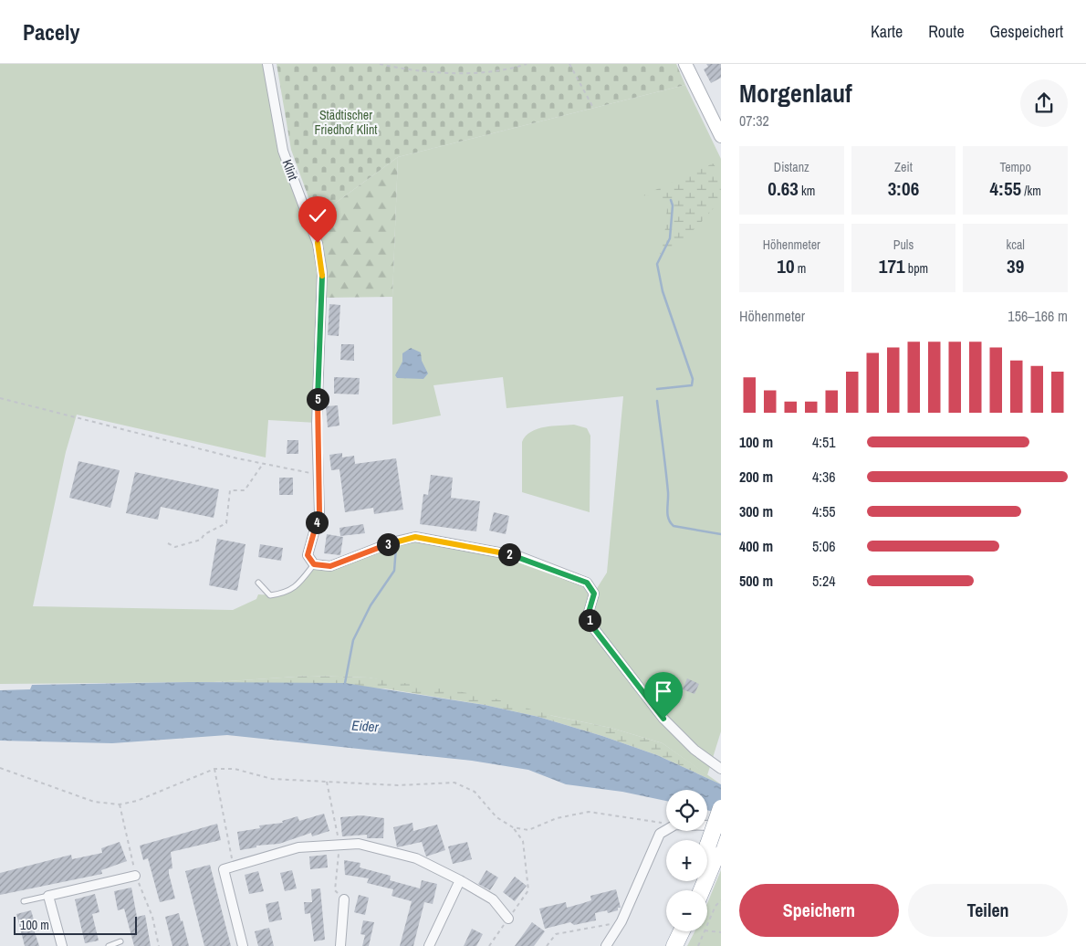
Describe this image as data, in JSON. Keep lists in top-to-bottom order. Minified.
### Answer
{"streets":{"street":["Klint"]},"water":["Eider"],"parks":["Städtischer Friedhof Klint"],"scale_bar":"100 m","page":{"header":"Pacely","nav":["Karte","Route","Gespeichert"],"heading":["Morgenlauf","07:32"],"stats":[["Distanz","0.63 km"],["Zeit","3:06"],["Tempo","4:55 /km"],["Höhenmeter","10 m"],["Puls","171 bpm"],["kcal","39"]],"chart":["Höhenmeter","156–166 m"],"pins":["5","4","3","2","1"],"list":[{"name":"100 m","note":"4:51"},{"name":"200 m","note":"4:36"},{"name":"300 m","note":"4:55"},{"name":"400 m","note":"5:06"},{"name":"500 m","note":"5:24"}],"map_buttons":["+","−"],"buttons":["Speichern","Teilen"],"scale":"100 m"}}
